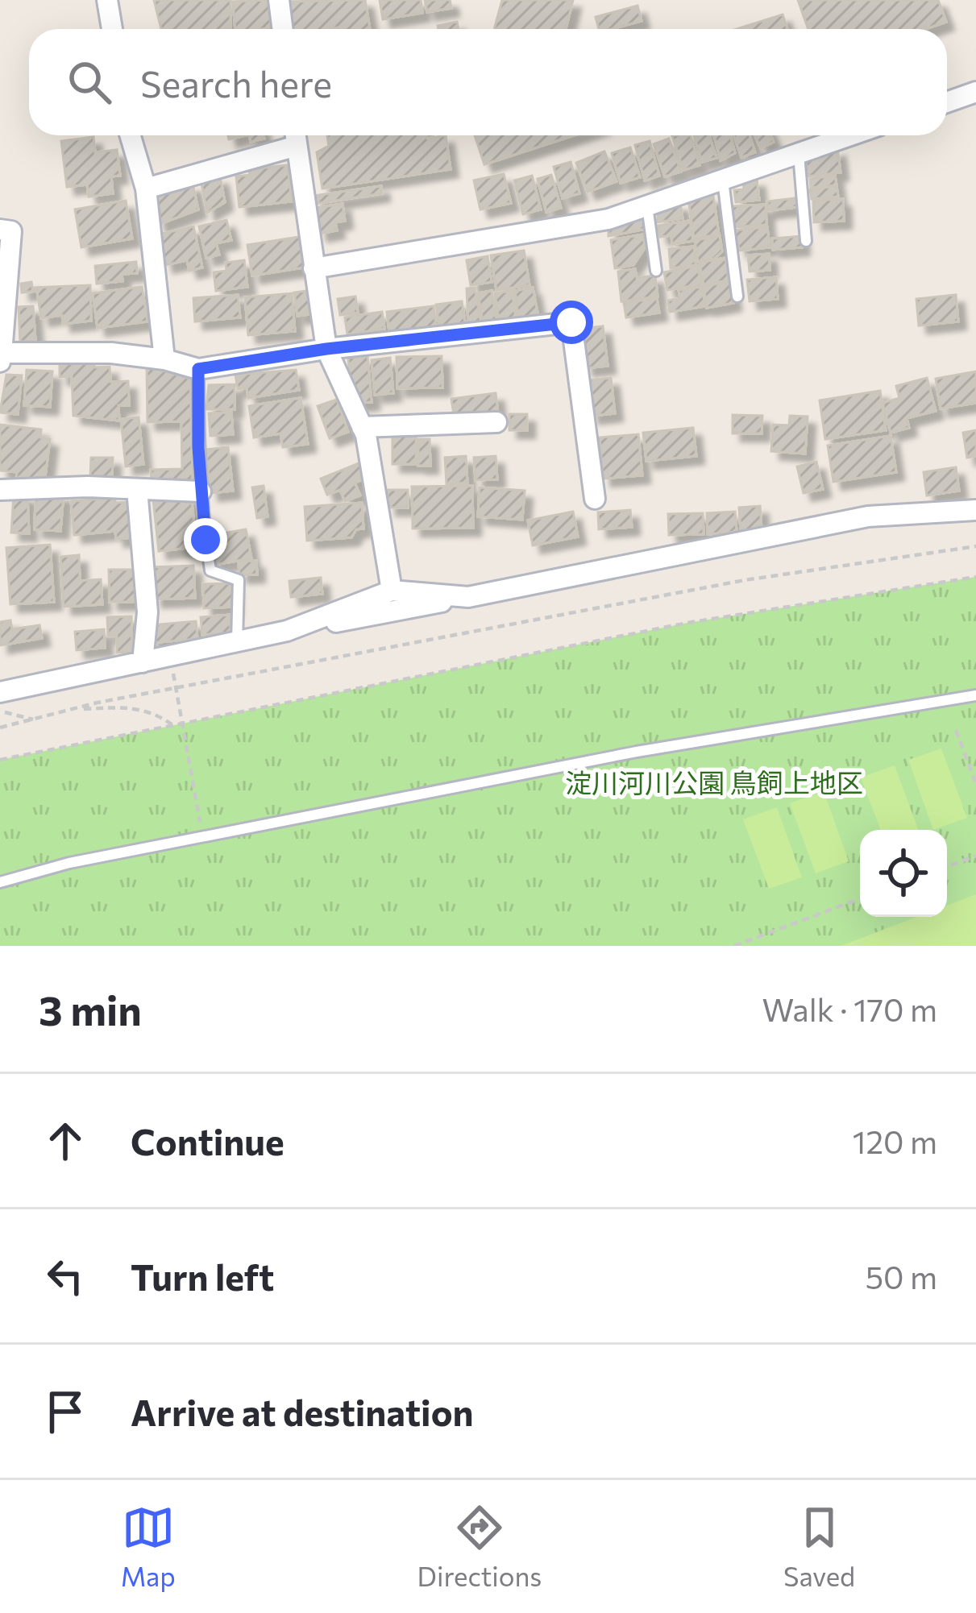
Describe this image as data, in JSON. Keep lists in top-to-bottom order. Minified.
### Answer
{"parks":["淀川河川公園 鳥飼上地区"],"page":{"search":"Search here","heading":["3 min","Walk · 170 m"],"list":[["Continue","120 m"],["Turn left","50 m"],"Arrive at destination"],"nav":["Map","Directions","Saved"]}}
